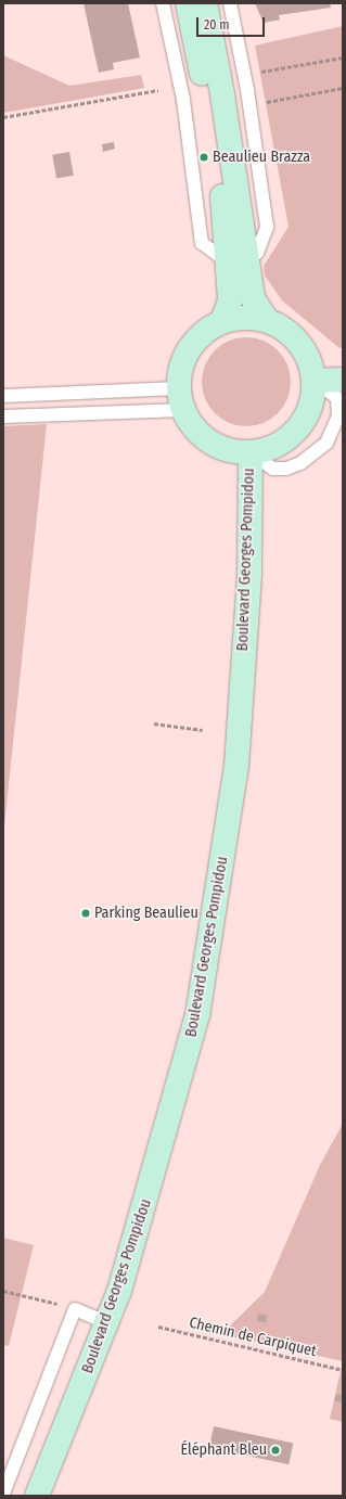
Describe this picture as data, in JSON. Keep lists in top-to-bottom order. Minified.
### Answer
{"streets":{"street":["Boulevard Georges Pompidou"],"path":["Chemin de Carpiquet"]},"places":["Beaulieu Brazza","Parking Beaulieu","Éléphant Bleu"],"scale_bar":"20 m"}
